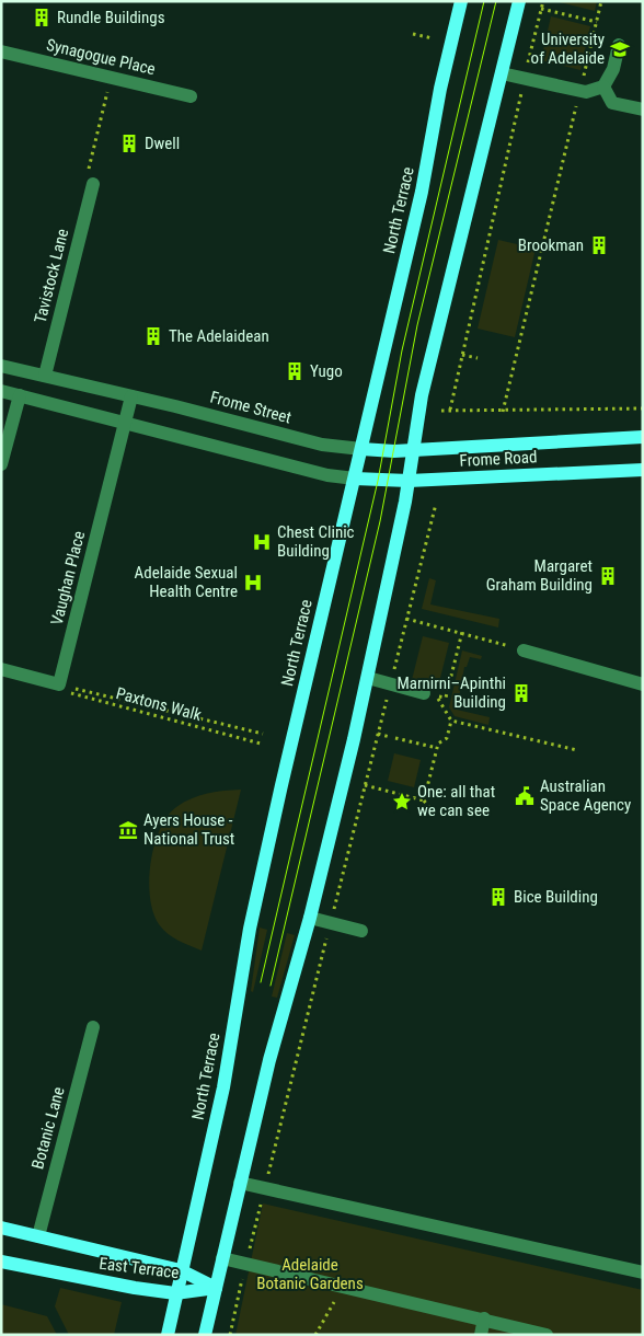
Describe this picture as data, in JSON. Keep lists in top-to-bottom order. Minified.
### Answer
{"streets":{"main road":["North Terrace","Frome Road","East Terrace"],"street":["Synagogue Place","Tavistock Lane","Frome Street","Vaughan Place","Botanic Lane"],"path":["Paxtons Walk"]},"crossings":[["North Terrace","Frome Street"],["North Terrace","Frome Road"],["North Terrace","East Terrace"],["Tavistock Lane","Frome Street"],["Frome Street","Frome Road"],["Botanic Lane","East Terrace"]],"parks":["Adelaide Botanic Gardens"],"places":{"building":["Rundle Buildings","Dwell","Brookman","The Adelaidean","Yugo","Margaret Graham Building","Marnirni–Apinthi Building","Bice Building"],"school or university":["University of Adelaide"],"hospital":["Chest Clinic Building","Adelaide Sexual Health Centre"],"public building":["Australian Space Agency"],"place":["One: all that we can see"],"museum":["Ayers House - National Trust"]}}
